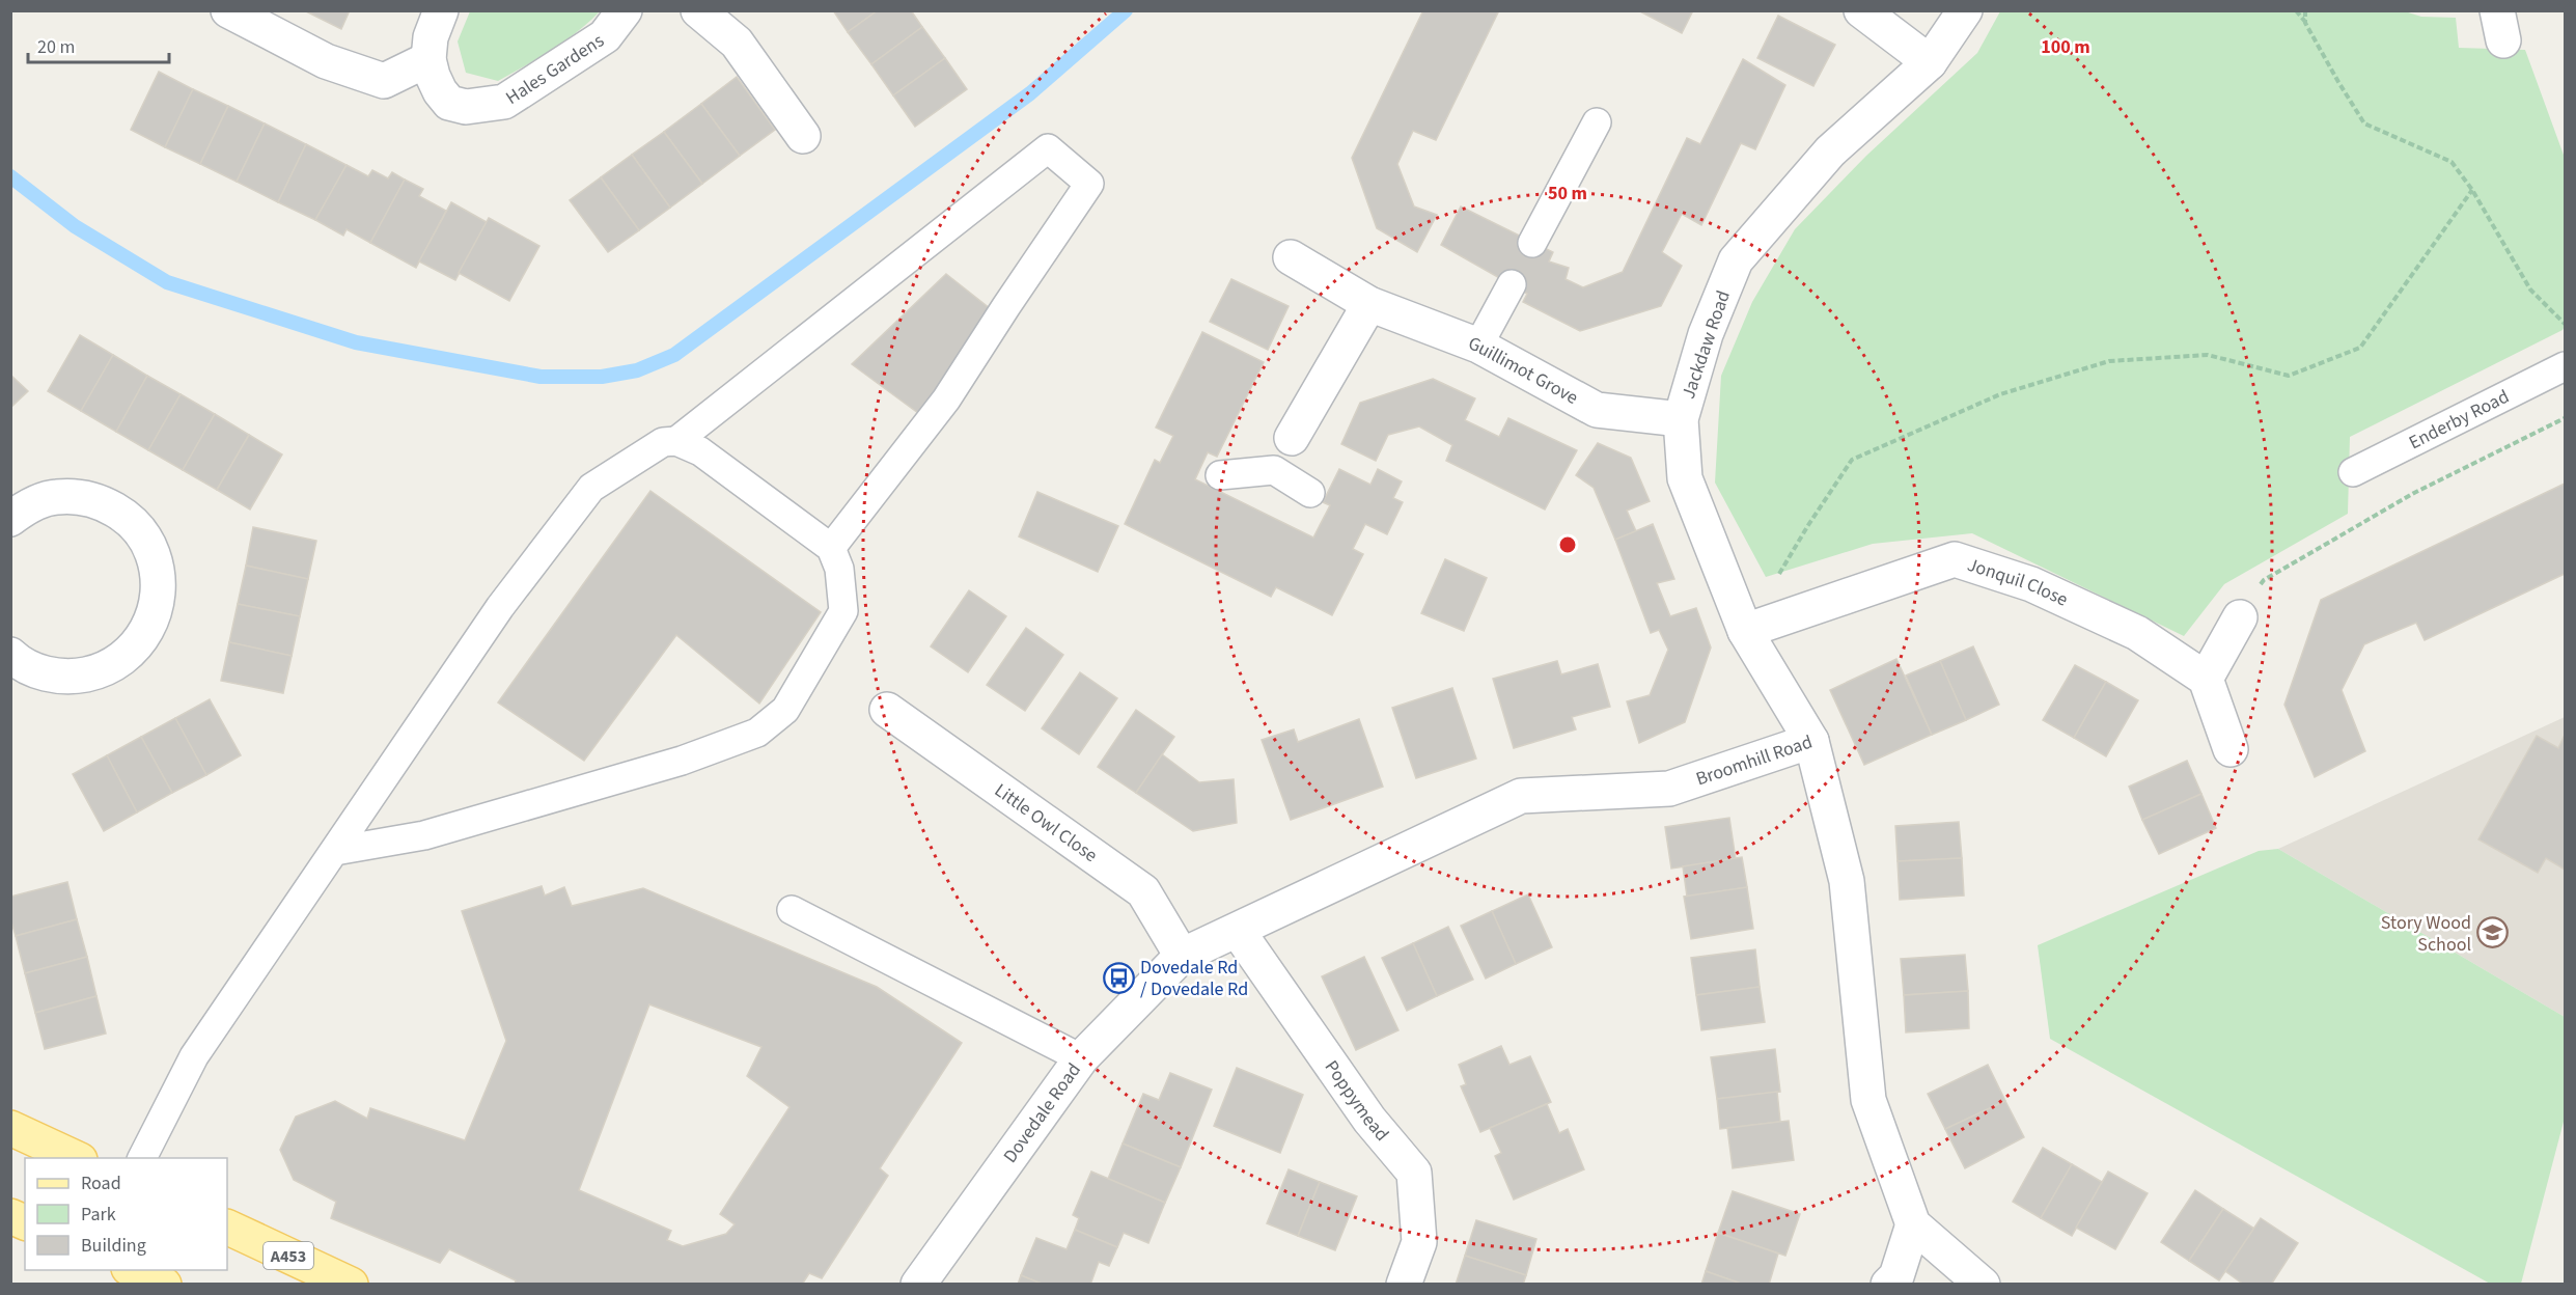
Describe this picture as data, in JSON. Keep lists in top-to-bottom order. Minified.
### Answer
{"streets":{"main road":["A453"],"street":["Hales Gardens","Jackdaw Road","Guillimot Grove","Jonquil Close","Broomhill Road","Little Owl Close","Poppymead","Dovedale Road"],"lane":["Enderby Road"]},"crossings":[["Jackdaw Road","Guillimot Grove"],["Jackdaw Road","Jonquil Close"],["Jackdaw Road","Broomhill Road"],["Broomhill Road","Little Owl Close"],["Broomhill Road","Poppymead"],["Broomhill Road","Dovedale Road"],["Little Owl Close","Dovedale Road"]],"places":{"school or university":["Story Wood School"],"bus stop":["Dovedale Rd / Dovedale Rd"]},"legend":["Road","Park","Building"],"scale_bar":"20 m","rings":["100 m","50 m"]}
